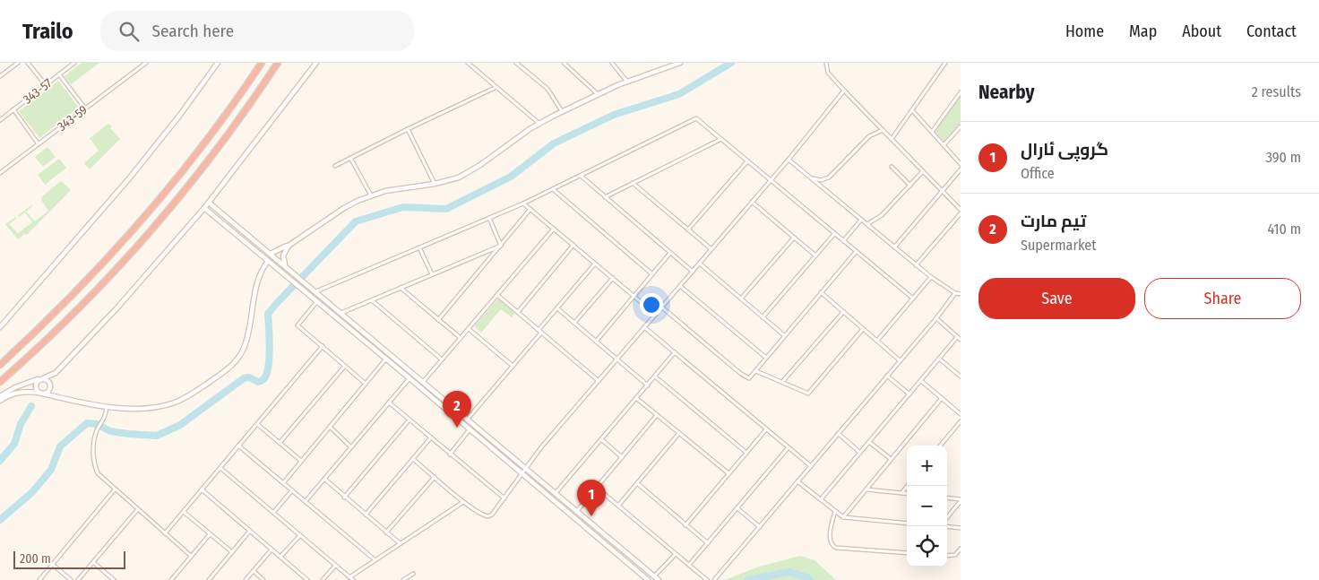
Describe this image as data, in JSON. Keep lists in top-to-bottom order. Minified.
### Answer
{"streets":{"street":["343-57","343-59"]},"scale_bar":"200 m","page":{"header":"Trailo","search":"Search here","nav":["Home","Map","About","Contact"],"heading":["Nearby","2 results"],"list":[{"mark":"1","name":"گروپی ئارال","note":"Office","value":"390 m"},{"mark":"2","name":"تیم مارت","note":"Supermarket","value":"410 m"}],"buttons":["Save","Share"],"pins":["2","1"],"map_buttons":["+","−"],"scale":"200 m"}}
